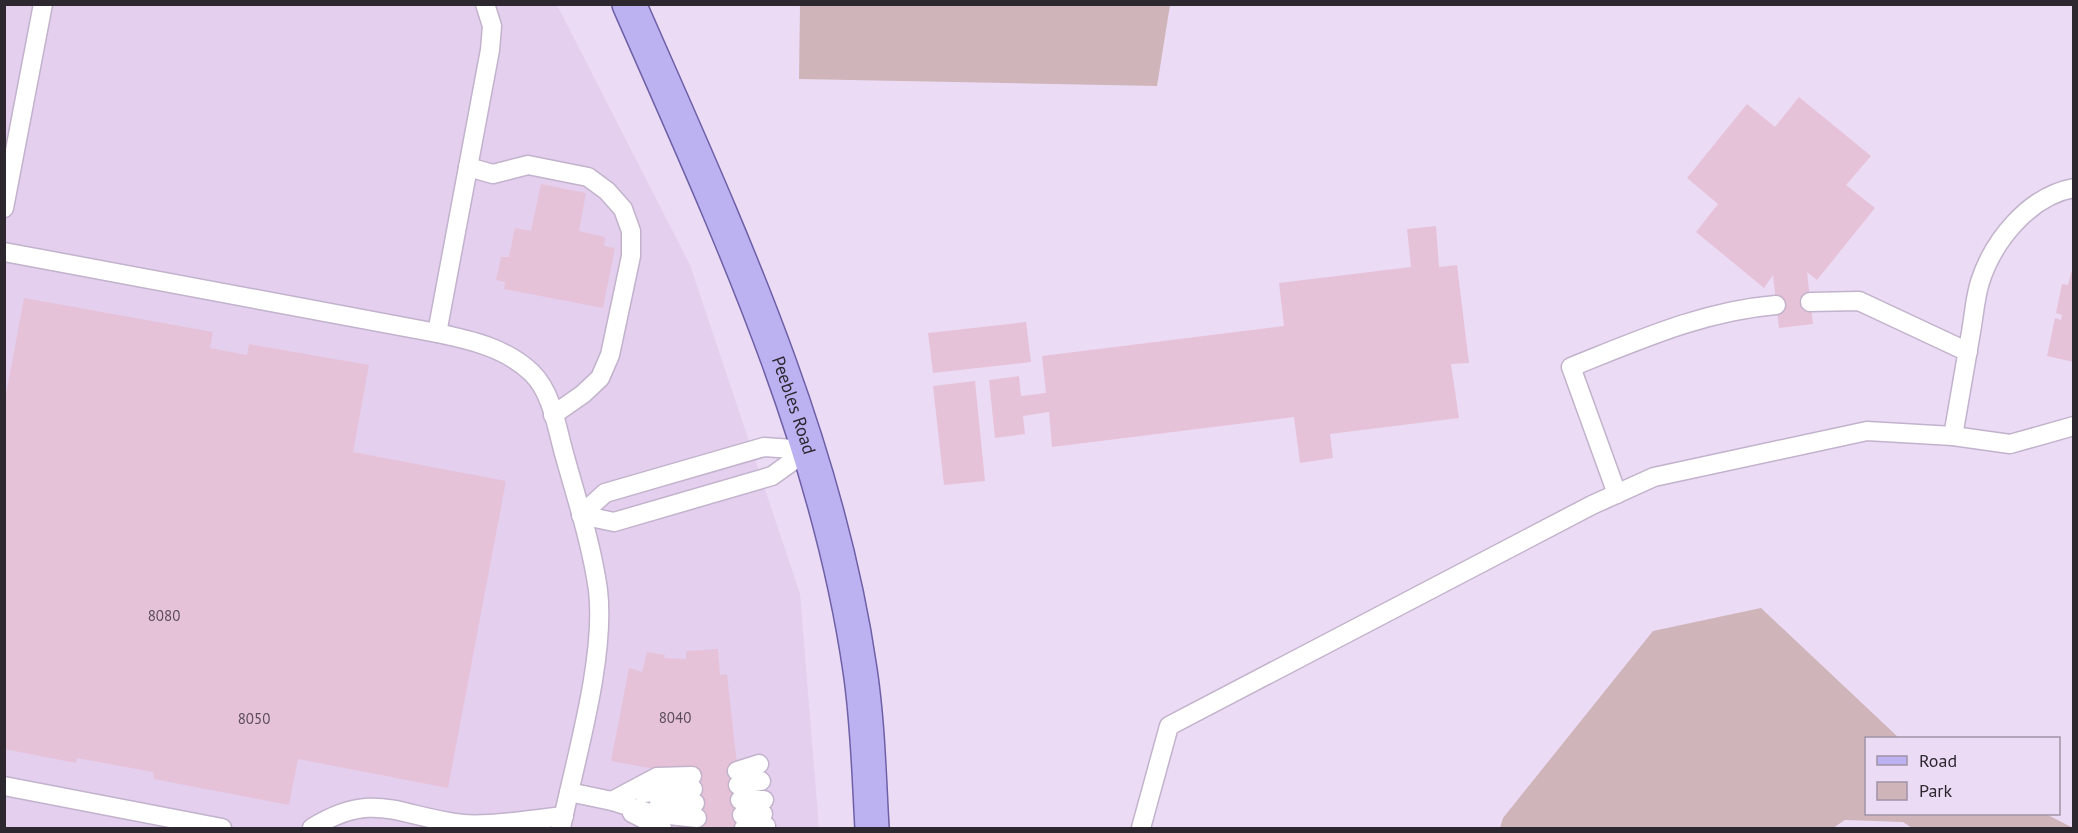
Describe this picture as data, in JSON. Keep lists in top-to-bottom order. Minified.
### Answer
{"streets":{"main road":["Peebles Road"]},"house_numbers":["8080","8040","8050"],"legend":["Road","Park"]}
